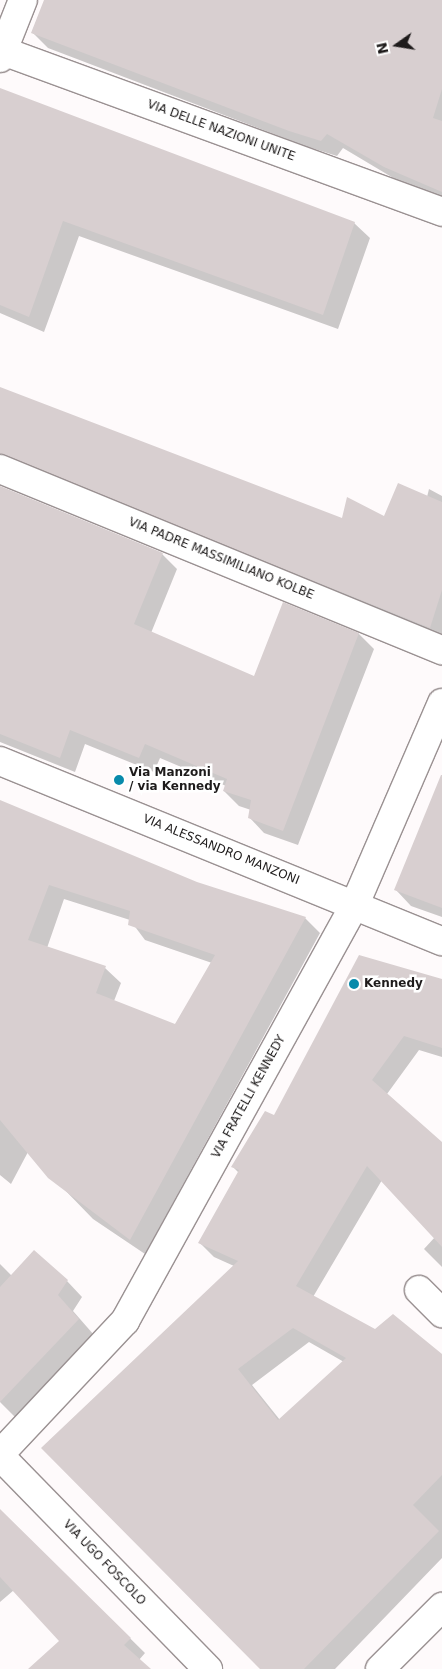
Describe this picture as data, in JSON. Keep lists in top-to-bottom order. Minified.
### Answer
{"streets":{"street":["VIA DELLE NAZIONI UNITE","VIA PADRE MASSIMILIANO KOLBE","VIA ALESSANDRO MANZONI","VIA FRATELLI KENNEDY","VIA UGO FOSCOLO"]},"crossings":[["VIA ALESSANDRO MANZONI","VIA FRATELLI KENNEDY"],["VIA FRATELLI KENNEDY","VIA UGO FOSCOLO"]],"places":["Via Manzoni / via Kennedy","Kennedy"],"north":"left"}
